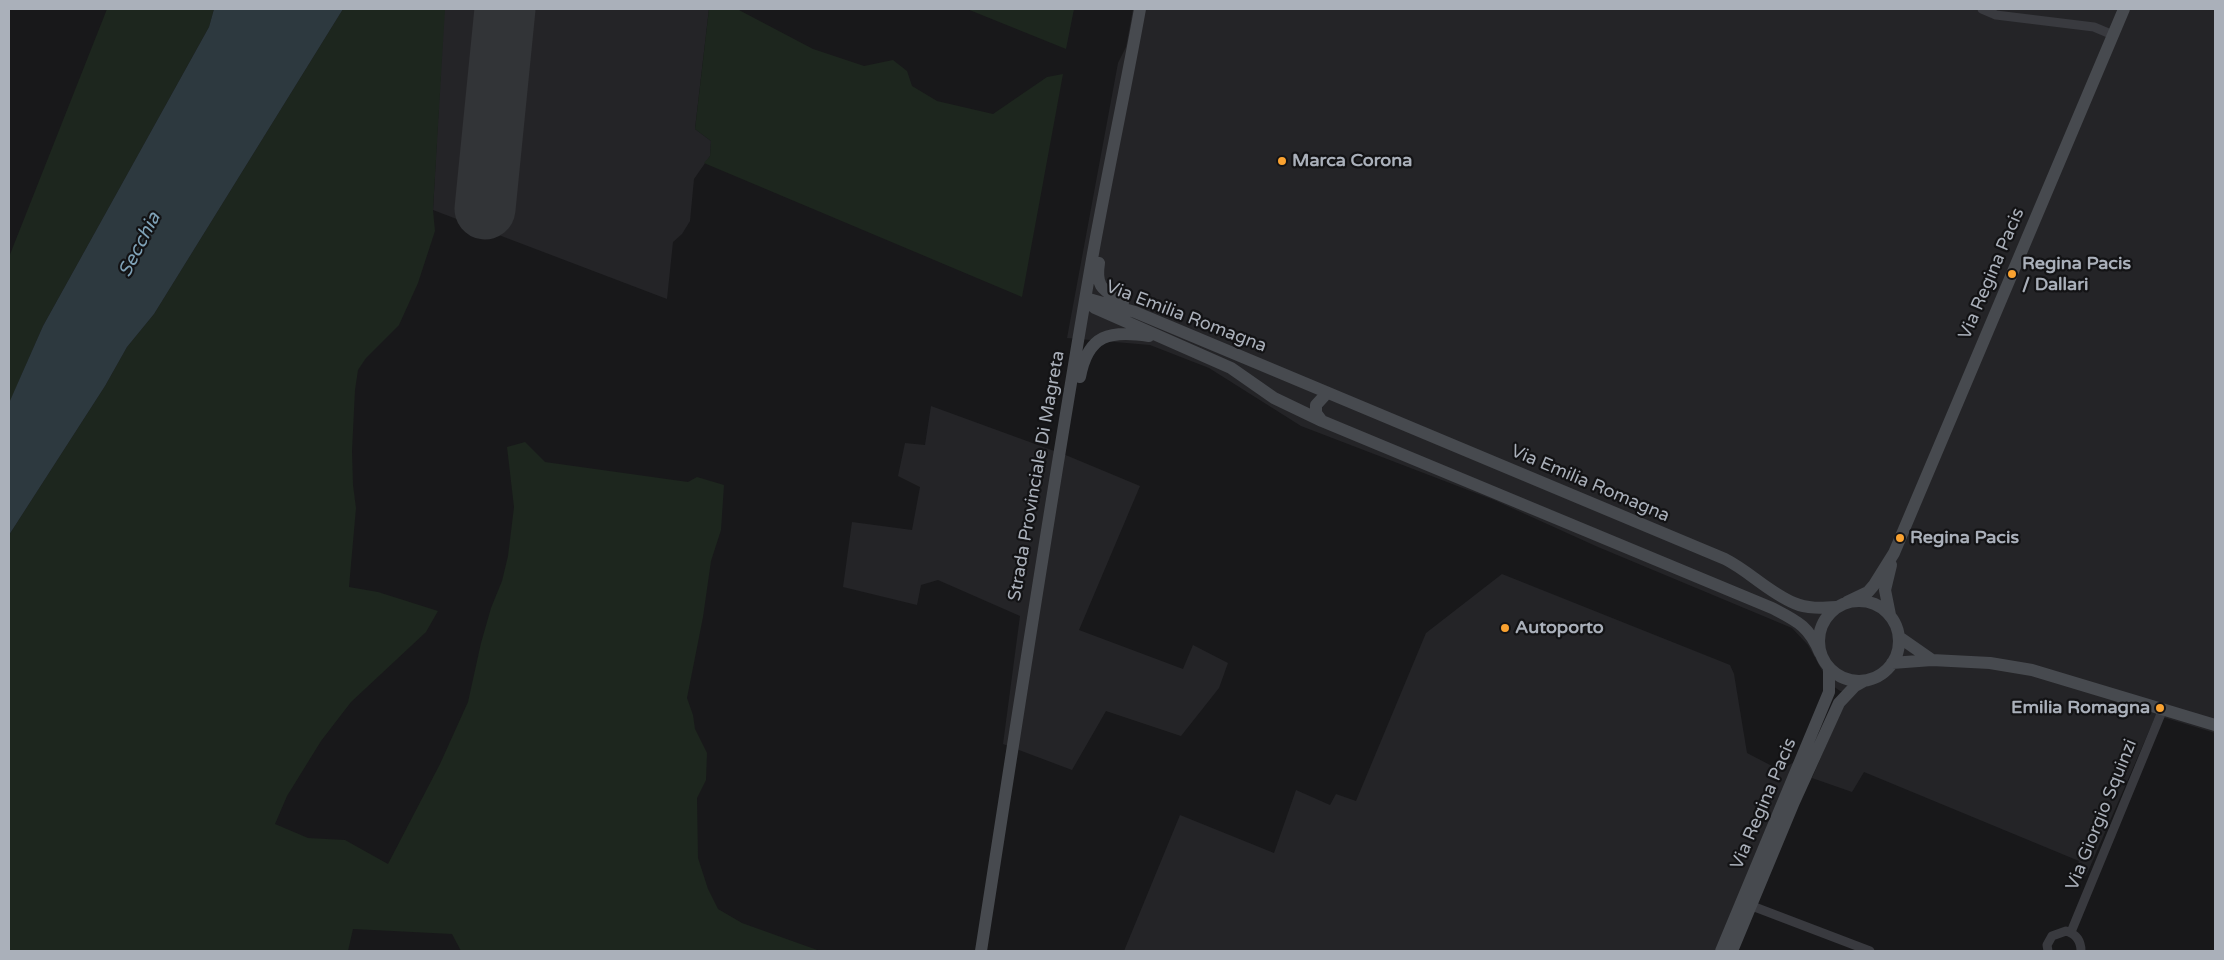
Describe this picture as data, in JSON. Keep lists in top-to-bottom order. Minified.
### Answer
{"streets":{"street":["Via Regina Pacis","Via Emilia Romagna","Strada Provinciale Di Magreta","Via Giorgio Squinzi"]},"crossings":[["Via Regina Pacis","Via Emilia Romagna"],["Via Emilia Romagna","Strada Provinciale Di Magreta"]],"water":["Secchia"],"places":["Marca Corona","Regina Pacis / Dallari","Regina Pacis","Autoporto","Emilia Romagna"]}
